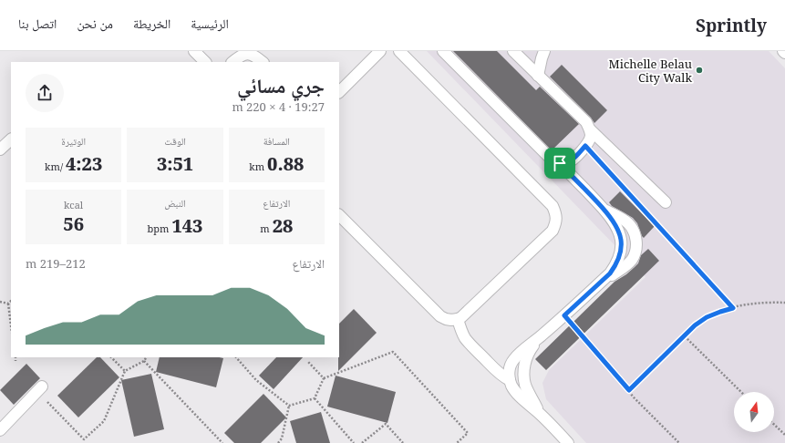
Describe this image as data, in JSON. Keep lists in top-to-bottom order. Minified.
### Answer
{"places":["Michelle Belau City Walk"],"north":"top","page":{"header":"Sprintly","nav":["الرئيسية","الخريطة","من نحن","اتصل بنا"],"heading":["جري مسائي","19:27 · 4 × 220 m"],"stats":[["المسافة","0.88 km"],["الوقت","3:51"],["الوتيرة","4:23 /km"],["الارتفاع","28 m"],["النبض","143 bpm"],["kcal","56"]],"chart":["الارتفاع","212–219 m"]}}
